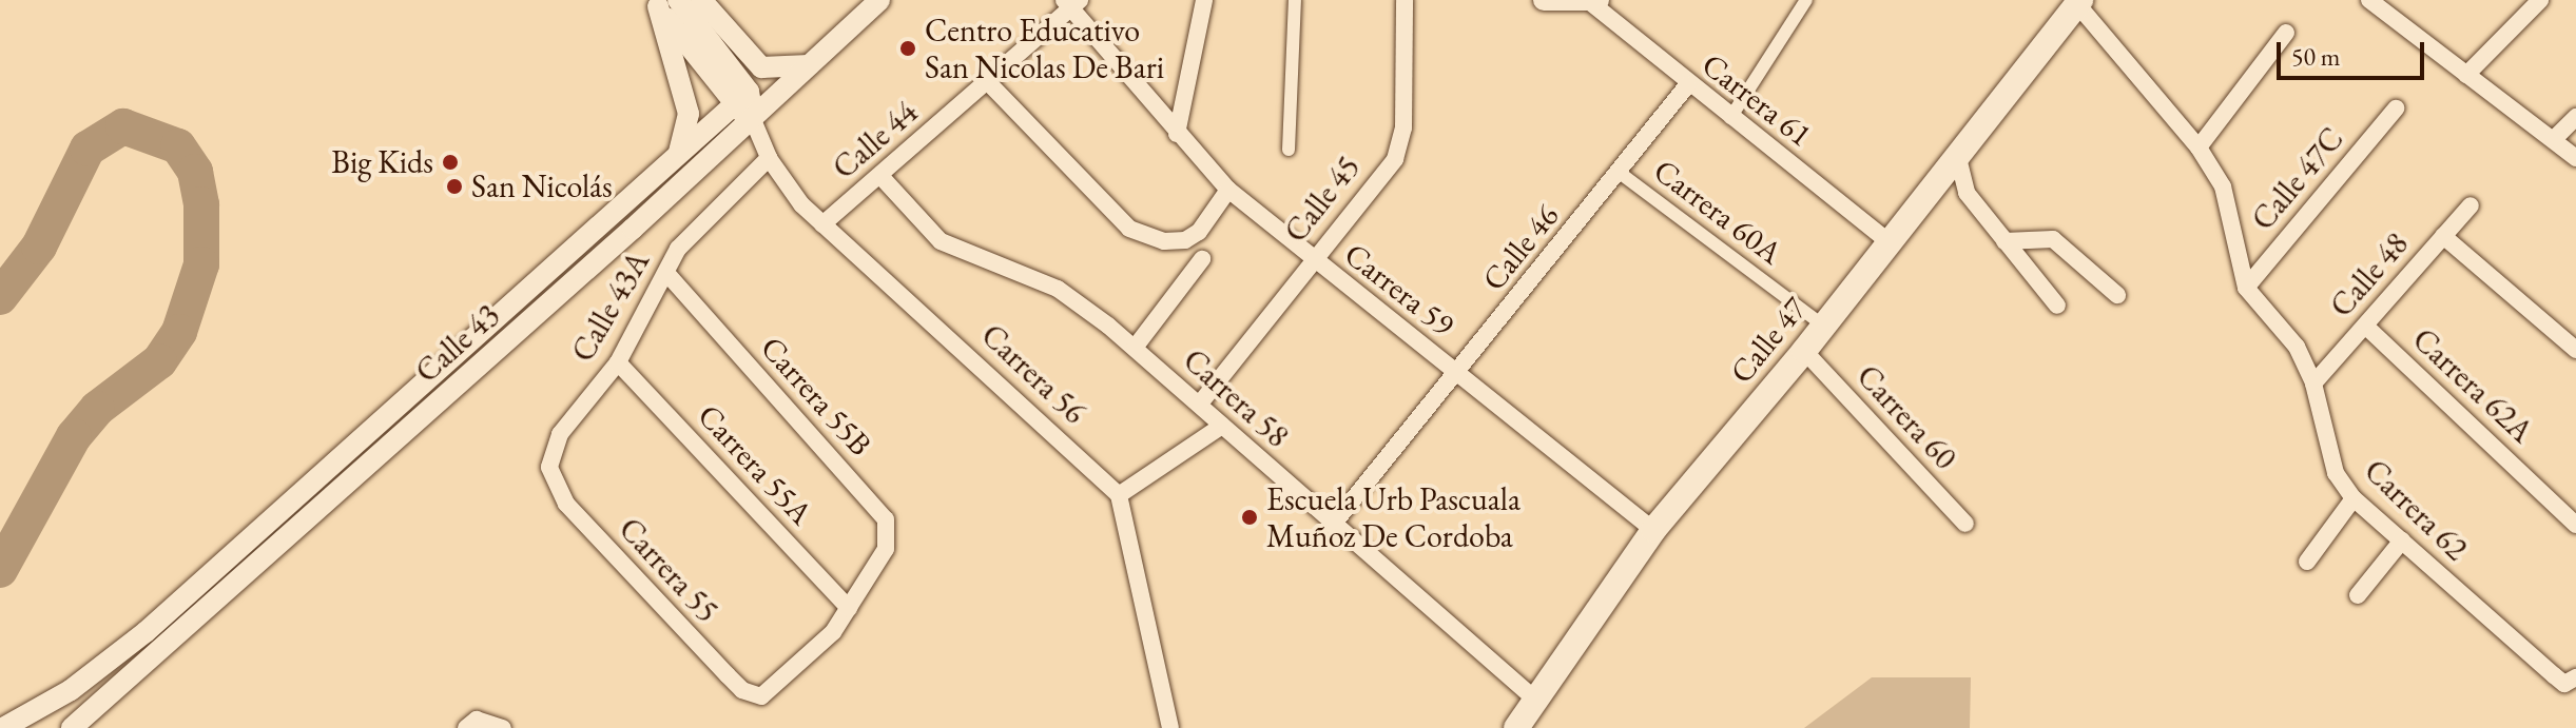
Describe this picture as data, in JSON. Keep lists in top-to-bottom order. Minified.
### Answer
{"streets":{"main road":["Calle 47"],"street":["Carrera 61","Calle 44","Calle 47C","Calle 45","Carrera 60A","Calle 46","Calle 48","Carrera 59","Calle 43A","Calle 43","Carrera 56","Carrera 62A","Carrera 55B","Carrera 58","Carrera 60","Carrera 55A","Carrera 62","Carrera 55"]},"crossings":[["Carrera 61","Calle 46"],["Carrera 61","Calle 47"],["Calle 44","Carrera 59"],["Calle 44","Carrera 56"],["Calle 44","Carrera 58"],["Calle 47C","Carrera 62"],["Calle 45","Carrera 59"],["Calle 45","Carrera 58"],["Carrera 60A","Calle 46"],["Carrera 60A","Calle 47"],["Calle 46","Carrera 59"],["Calle 46","Carrera 58"],["Calle 48","Carrera 62A"],["Calle 48","Carrera 62"],["Carrera 59","Calle 47"],["Calle 43A","Carrera 56"],["Calle 43A","Carrera 55B"],["Calle 43A","Carrera 55A"],["Calle 43A","Carrera 55"],["Calle 47","Carrera 58"],["Calle 47","Carrera 60"],["Calle 47","Carrera 62"],["Calle 43","Carrera 56"],["Carrera 55B","Carrera 55A"],["Carrera 55B","Carrera 55"],["Carrera 55A","Carrera 55"]],"places":["Centro Educativo San Nicolas De Bari","Big Kids","San Nicolás","Escuela Urb Pascuala Muñoz De Cordoba"],"scale_bar":"50 m"}
